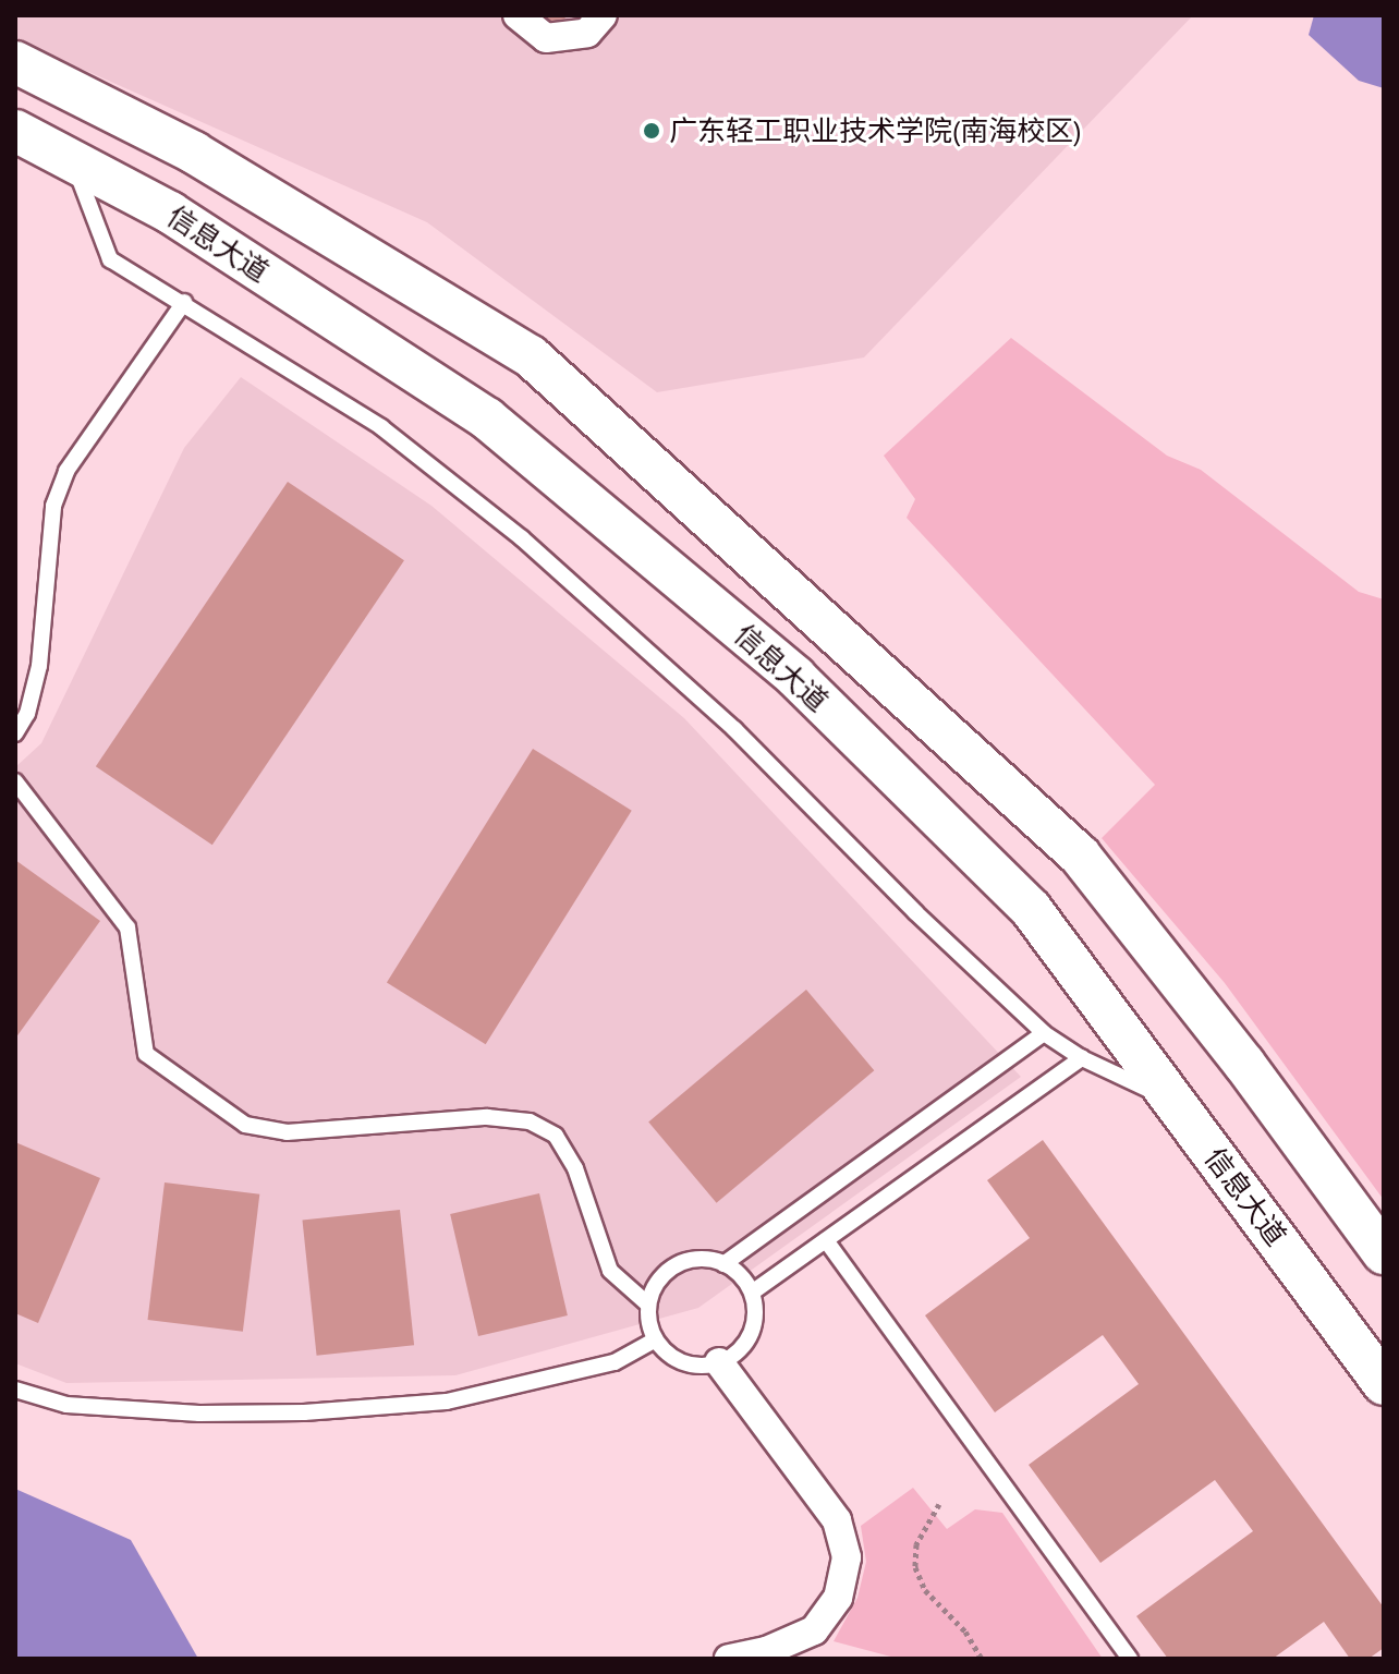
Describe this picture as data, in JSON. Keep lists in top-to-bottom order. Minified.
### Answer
{"streets":{"main road":["信息大道"]},"places":["广东轻工职业技术学院(南海校区)"]}
